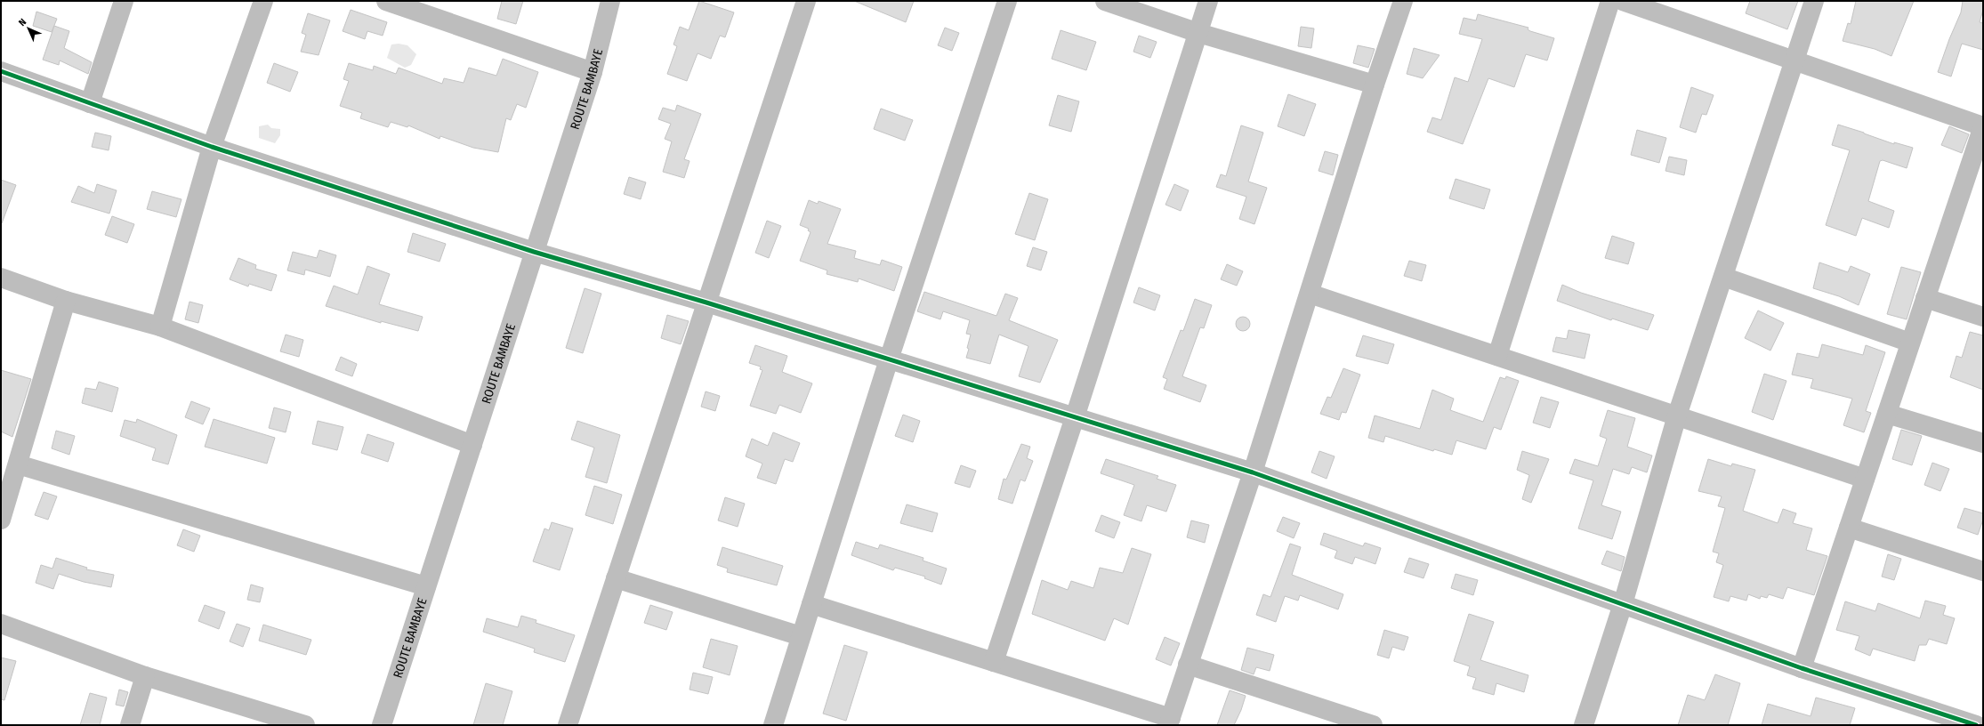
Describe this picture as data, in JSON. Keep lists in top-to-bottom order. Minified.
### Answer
{"streets":{"street":["ROUTE BAMBAYE"]},"north":"top left"}
